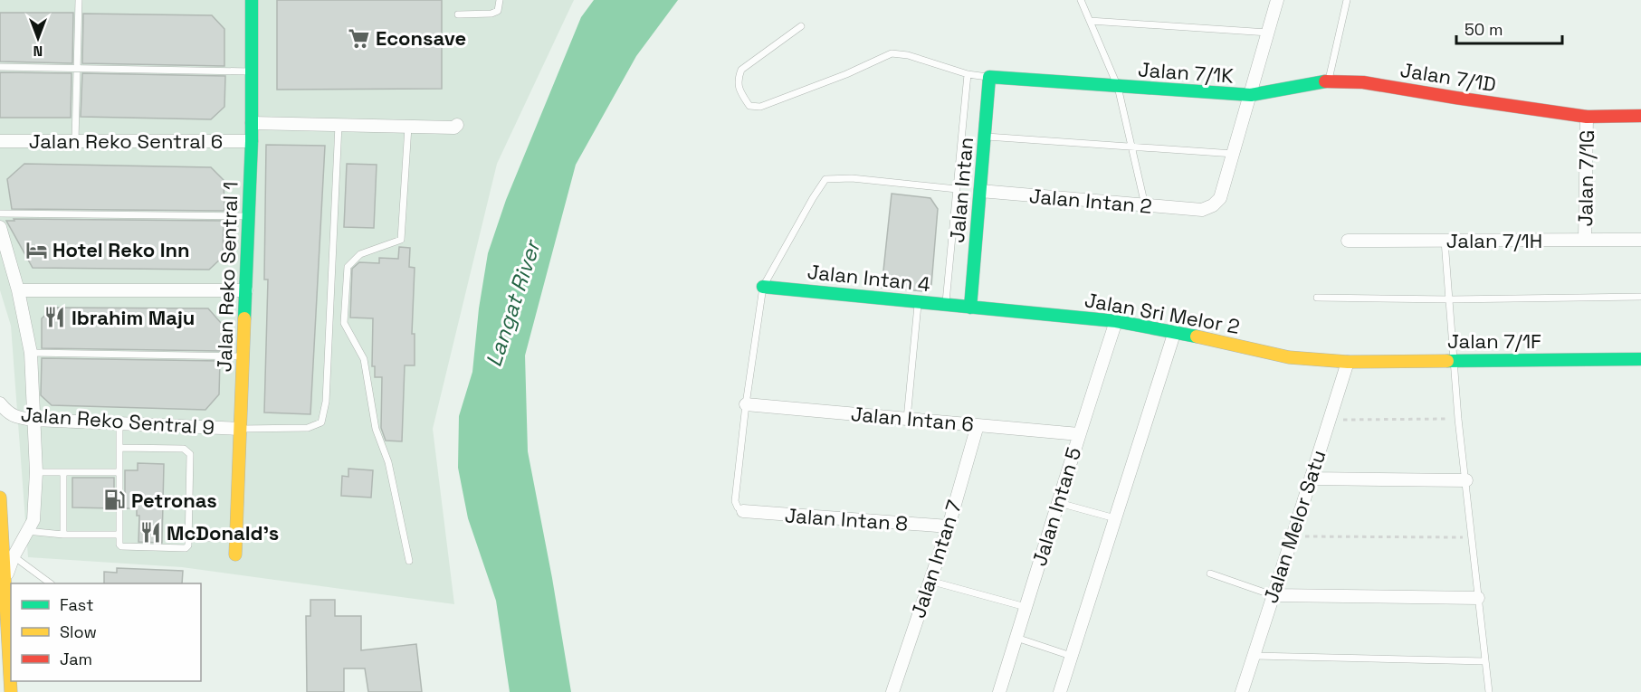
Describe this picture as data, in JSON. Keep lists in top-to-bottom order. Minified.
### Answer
{"streets":{"street":["Jalan 7/1K","Jalan 7/1D","Jalan Reko Sentral 6","Jalan 7/1G","Jalan Intan","Jalan Intan 2","Jalan 7/1H","Jalan Reko Sentral 1","Jalan Intan 4","Jalan Sri Melor 2","Jalan 7/1F","Jalan Intan 6","Jalan Reko Sentral 9","Jalan Intan 5","Jalan Intan 8","Jalan Melor Satu","Jalan Intan 7"]},"crossings":[["Jalan 7/1K","Jalan 7/1D"],["Jalan 7/1K","Jalan Intan"],["Jalan 7/1D","Jalan 7/1G"],["Jalan Reko Sentral 6","Jalan Reko Sentral 1"],["Jalan 7/1G","Jalan 7/1H"],["Jalan Intan","Jalan Intan 2"],["Jalan Intan","Jalan Intan 4"],["Jalan Intan","Jalan Sri Melor 2"],["Jalan Reko Sentral 1","Jalan Reko Sentral 9"],["Jalan Intan 4","Jalan Sri Melor 2"],["Jalan Sri Melor 2","Jalan 7/1F"],["Jalan Sri Melor 2","Jalan Intan 5"],["Jalan Sri Melor 2","Jalan Melor Satu"],["Jalan 7/1F","Jalan Melor Satu"],["Jalan Intan 6","Jalan Intan 5"],["Jalan Intan 6","Jalan Intan 7"],["Jalan Intan 8","Jalan Intan 7"]],"water":["Langat River"],"places":{"supermarket":["Econsave"],"hotel":["Hotel Reko Inn"],"restaurant":["Ibrahim Maju","McDonald's"],"fuel station":["Petronas"]},"legend":["Fast","Slow","Jam"],"scale_bar":"50 m","north":"bottom"}
